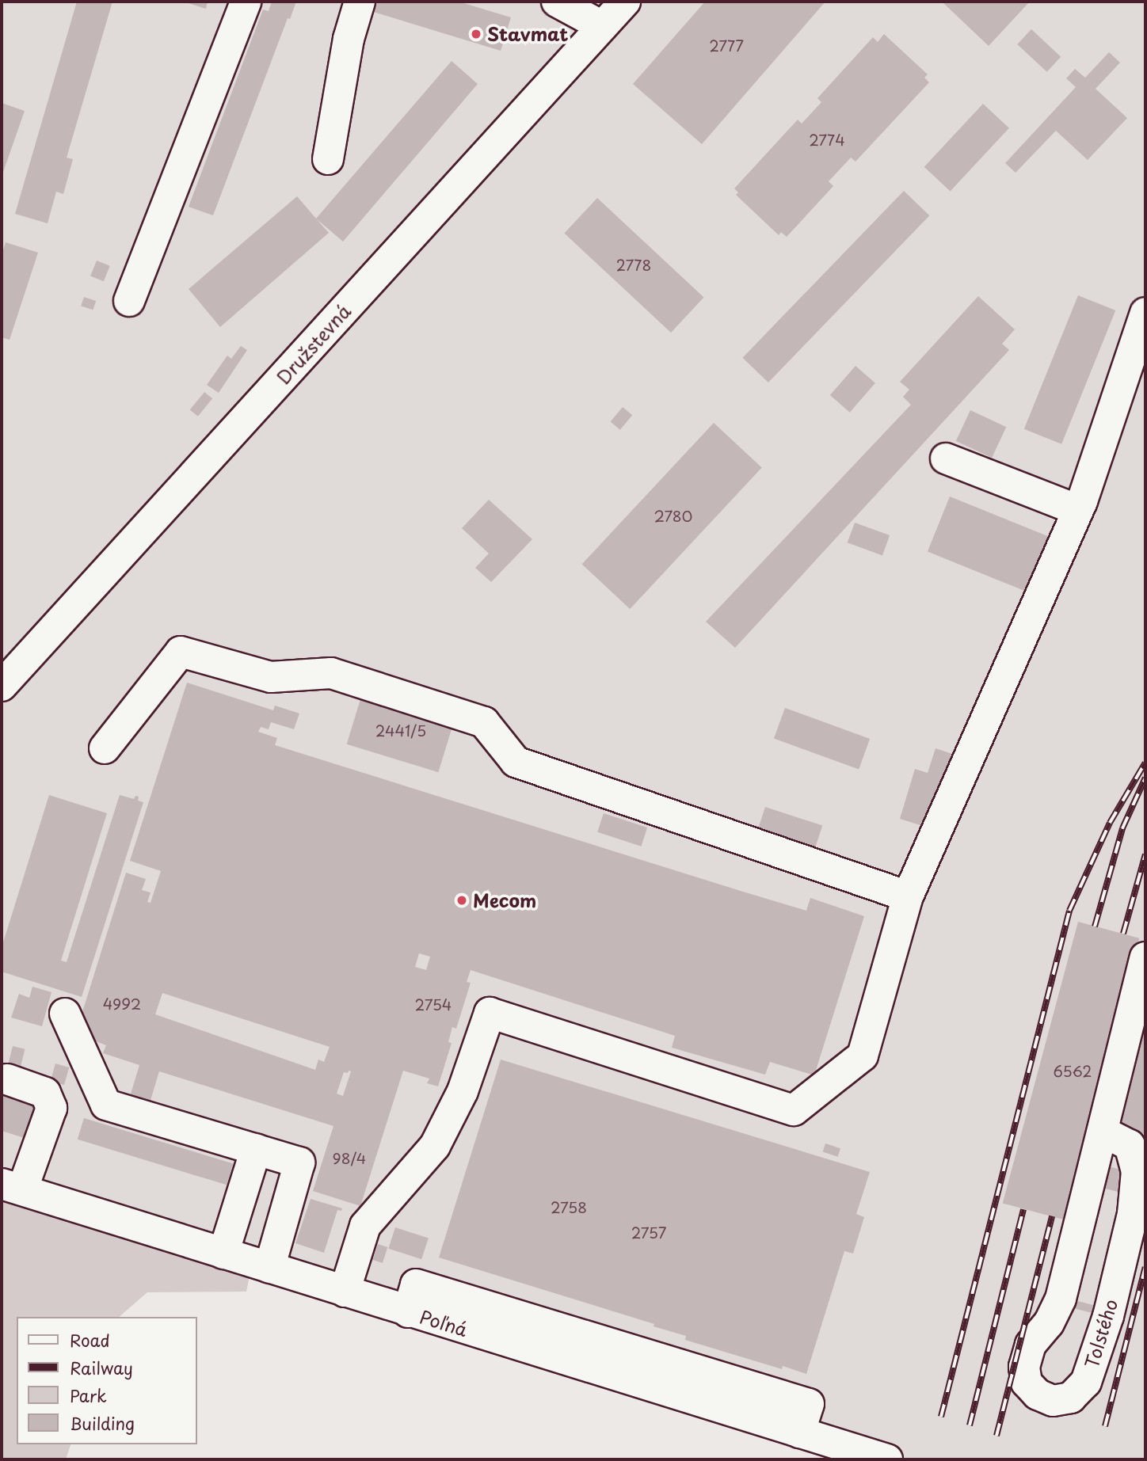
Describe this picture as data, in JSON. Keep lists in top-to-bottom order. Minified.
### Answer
{"streets":{"street":["Družstevná","Poľná","Tolstého"]},"places":["Stavmat","Mecom"],"house_numbers":["2777","2774","2778","2780","2441/5","4992","2754","6562","98/4","2758","2757"],"legend":["Road","Railway","Park","Building"]}
